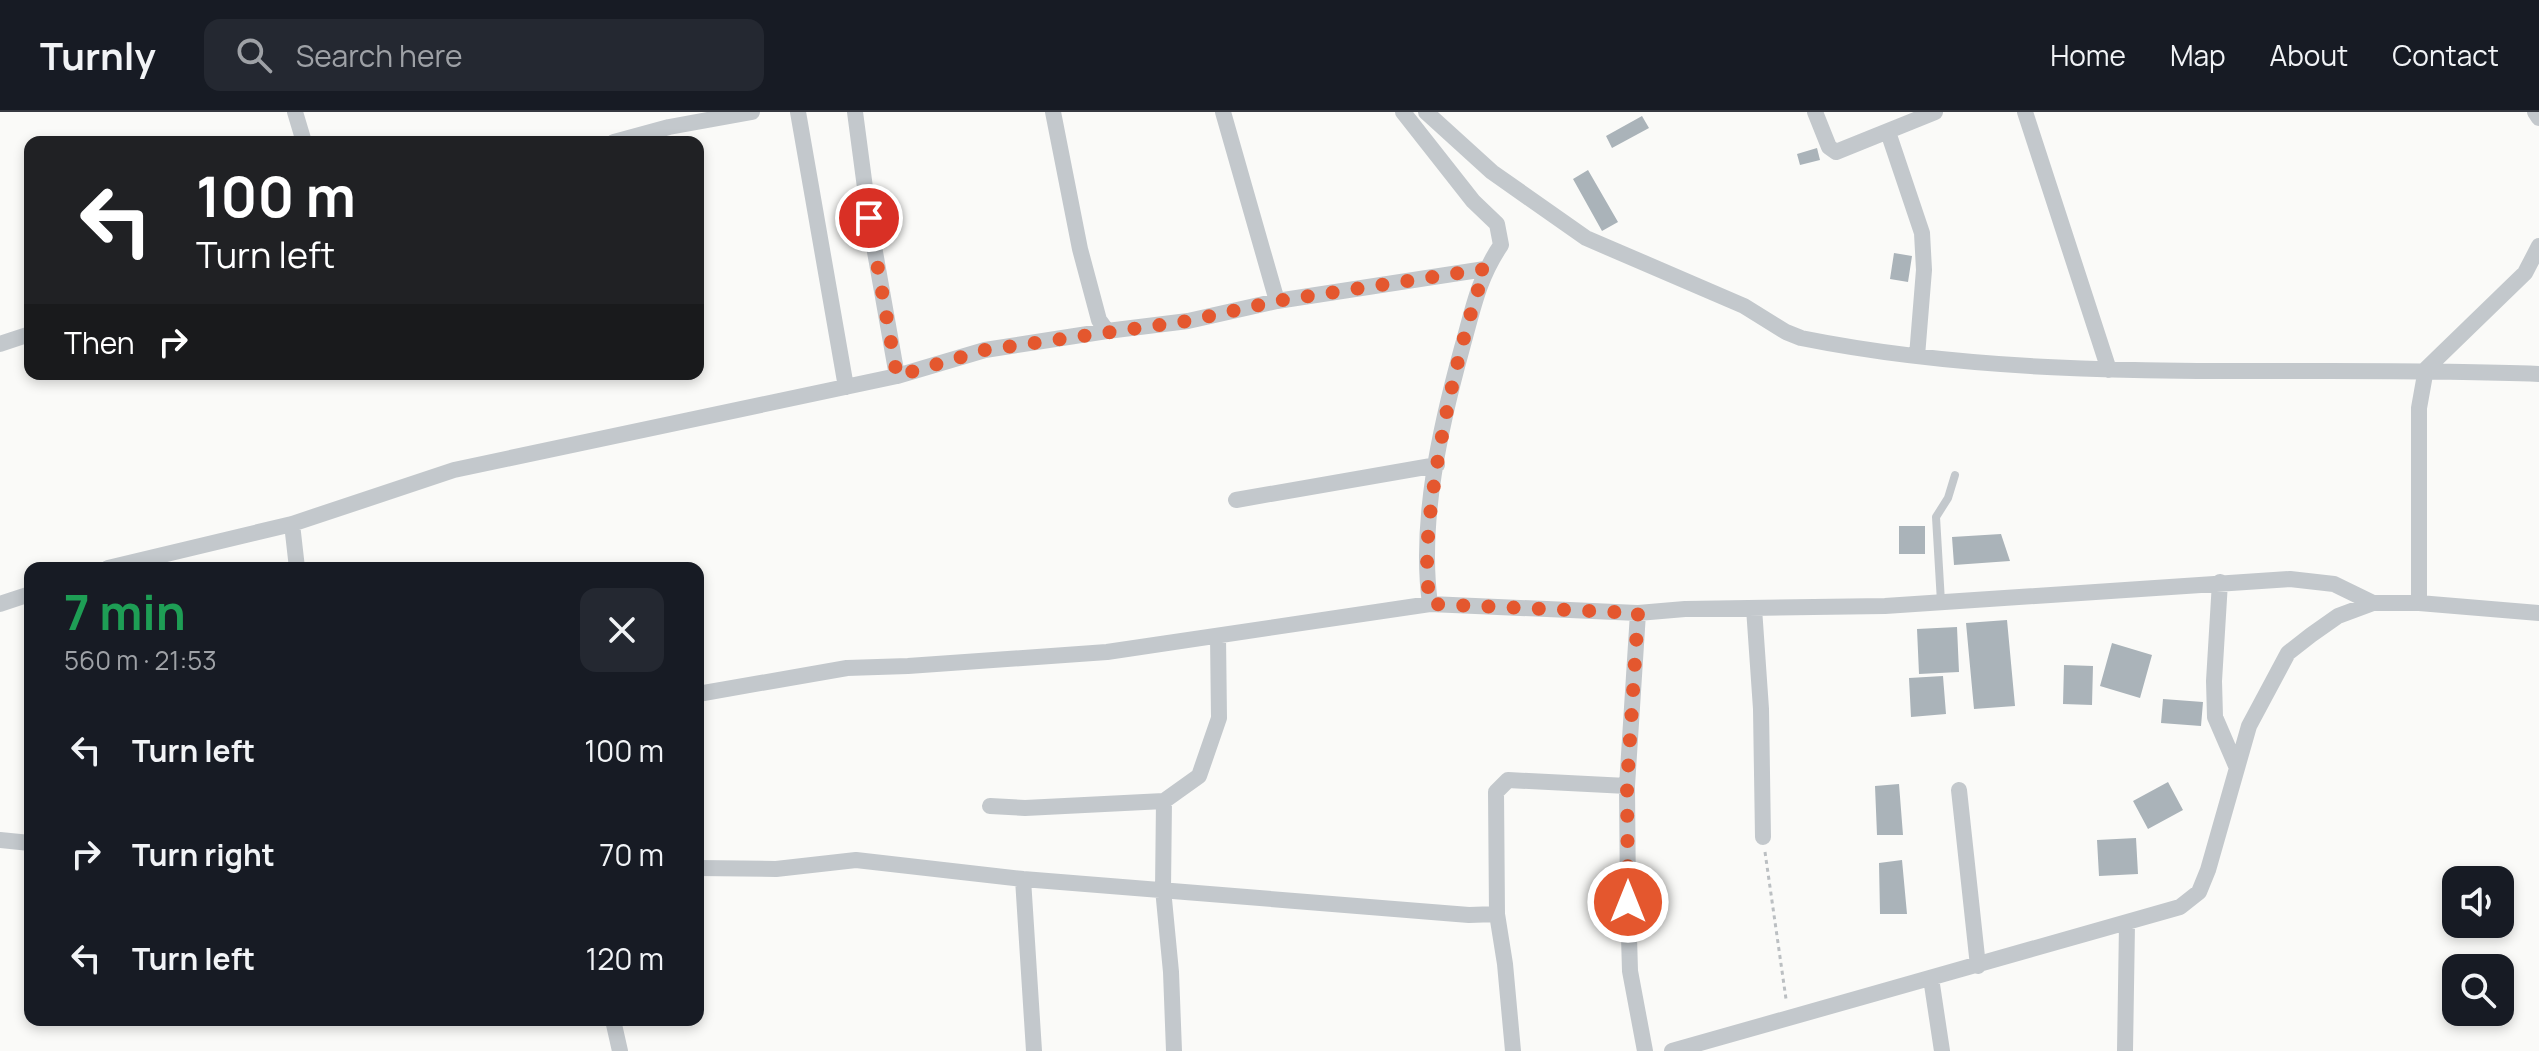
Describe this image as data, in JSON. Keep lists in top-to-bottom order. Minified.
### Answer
{"page":{"header":"Turnly","search":"Search here","nav":["Home","Map","About","Contact"],"turn":["100 m","Turn left"],"then":"Then","heading":["7 min","560 m · 21:53"],"list":[{"name":"Turn left","value":"100 m"},{"name":"Turn right","value":"70 m"},{"name":"Turn left","value":"120 m"}]}}
